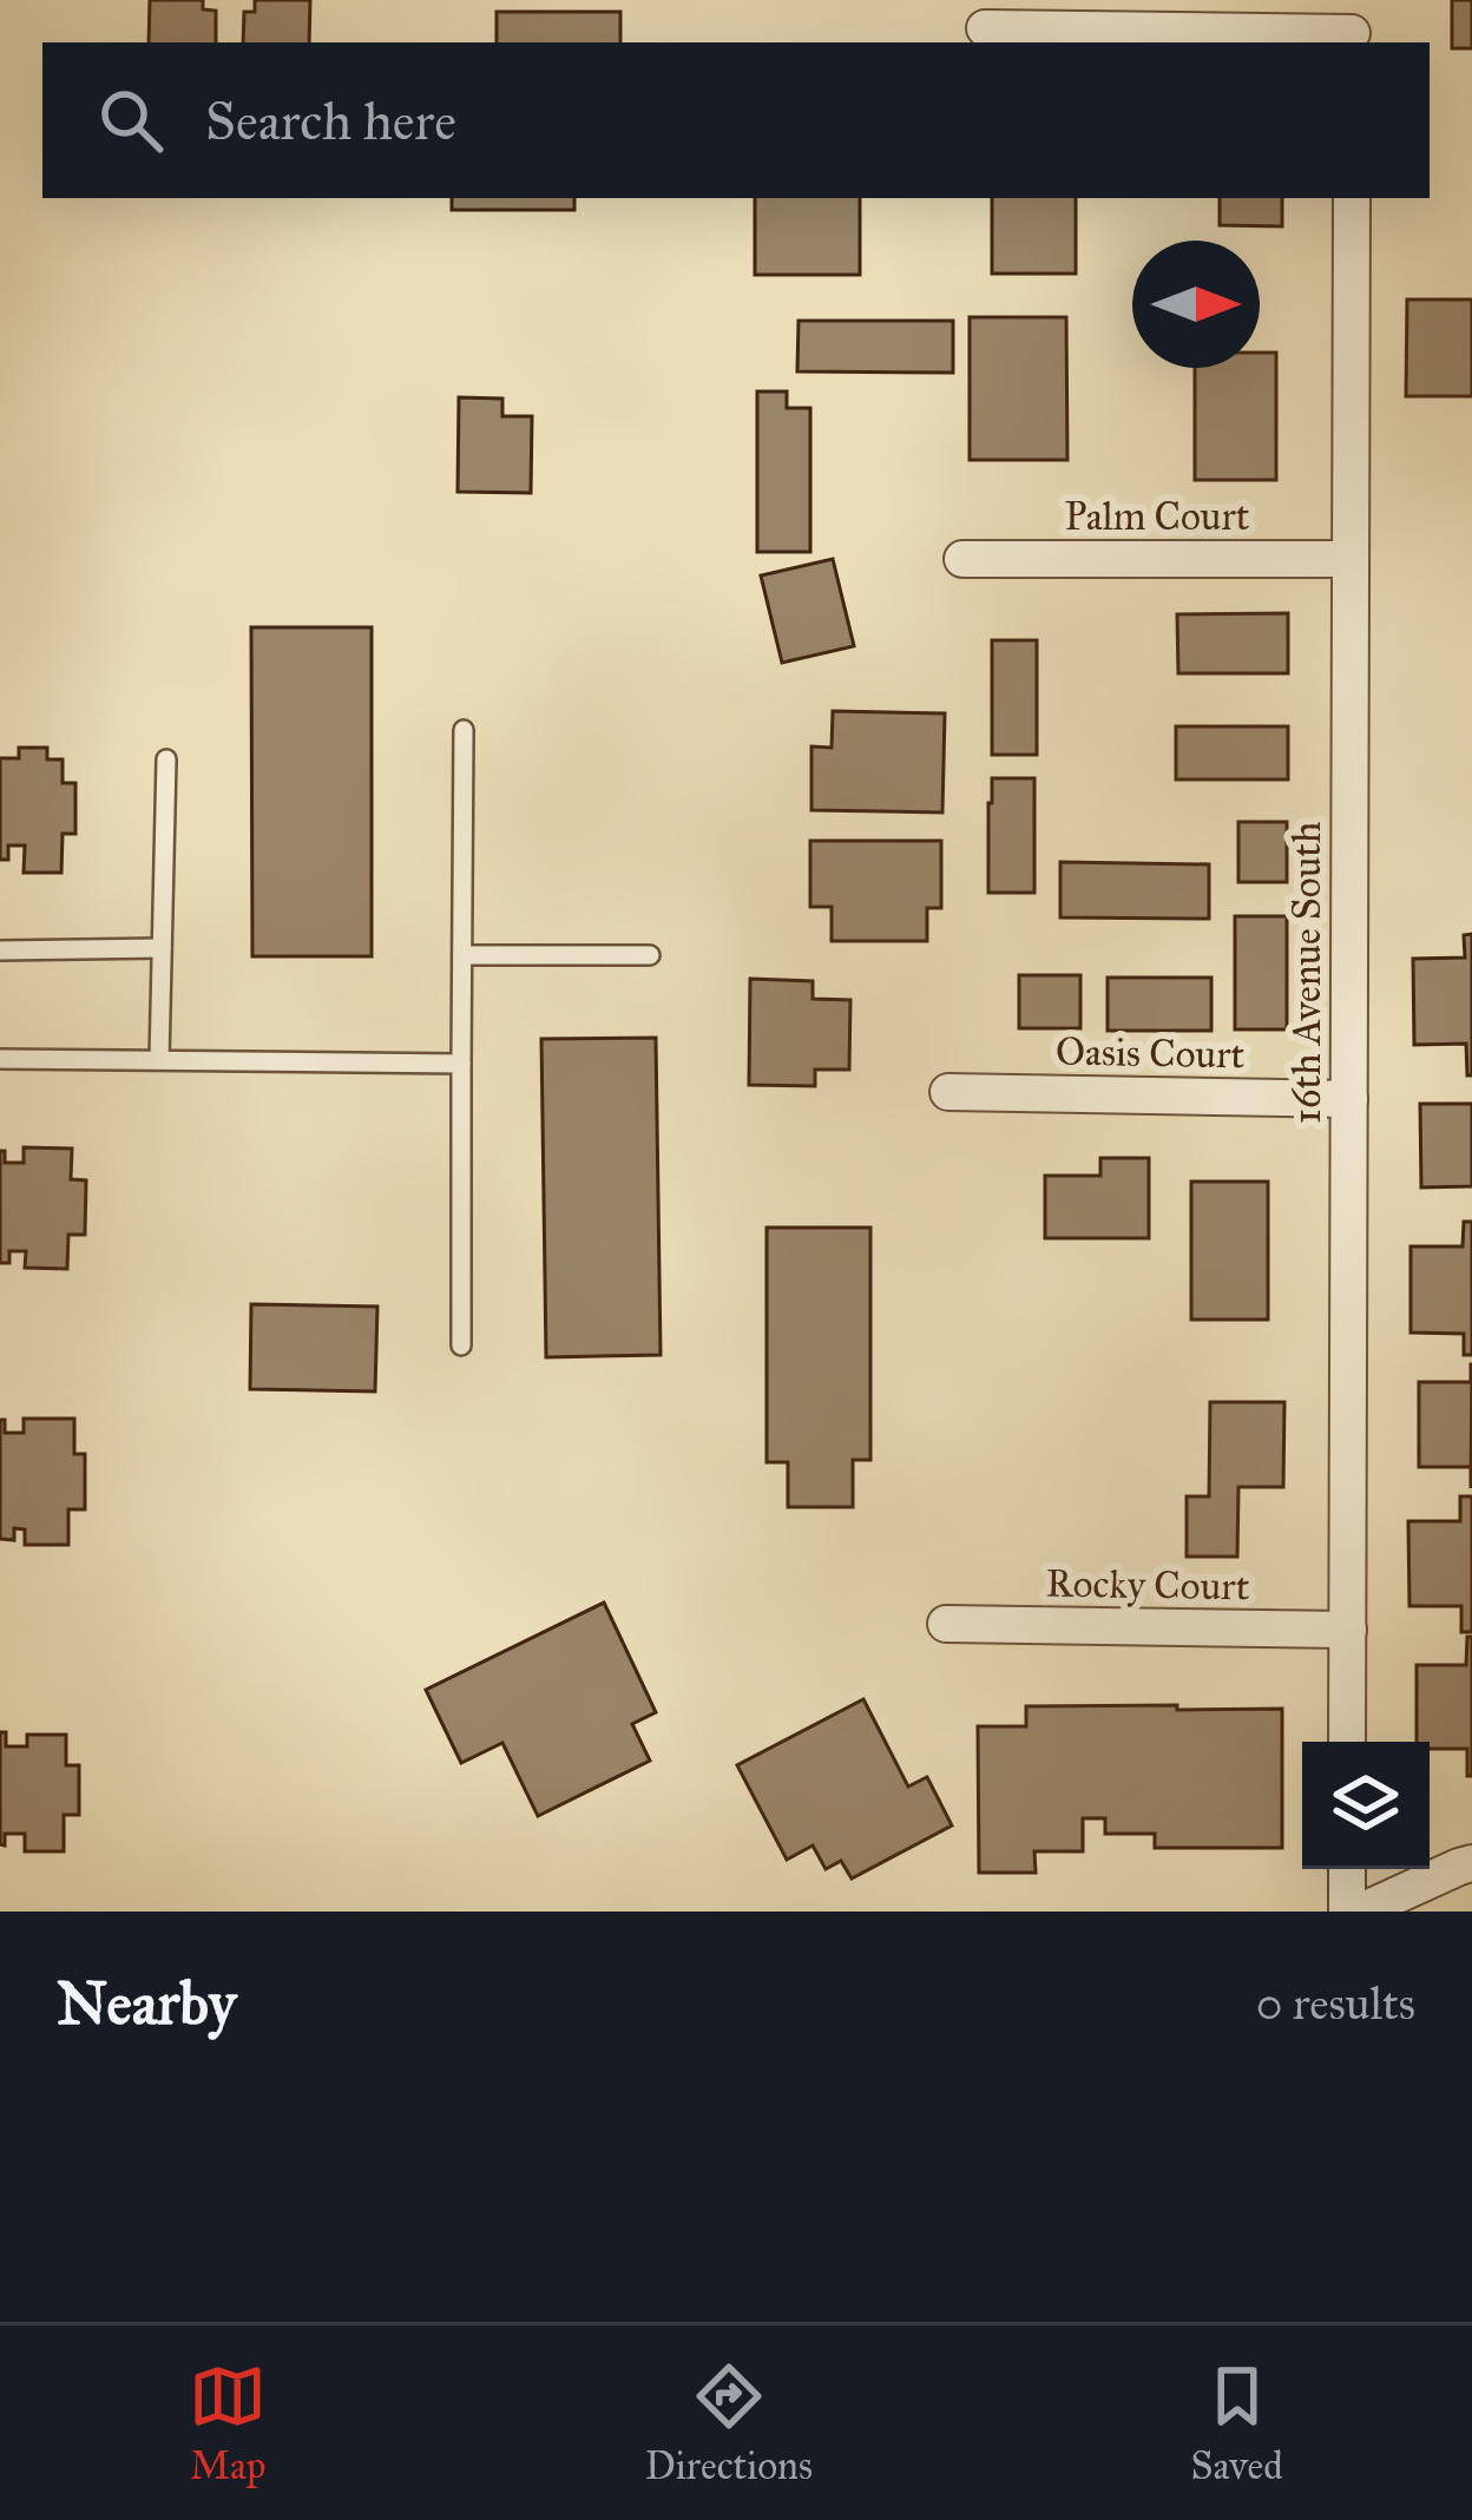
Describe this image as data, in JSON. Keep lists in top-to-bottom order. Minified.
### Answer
{"streets":{"street":["Palm Court","16th Avenue South","Oasis Court","Rocky Court"]},"crossings":[["Palm Court","16th Avenue South"],["16th Avenue South","Oasis Court"],["16th Avenue South","Rocky Court"]],"north":"right","page":{"search":"Search here","heading":["Nearby","0 results"],"nav":["Map","Directions","Saved"]}}
